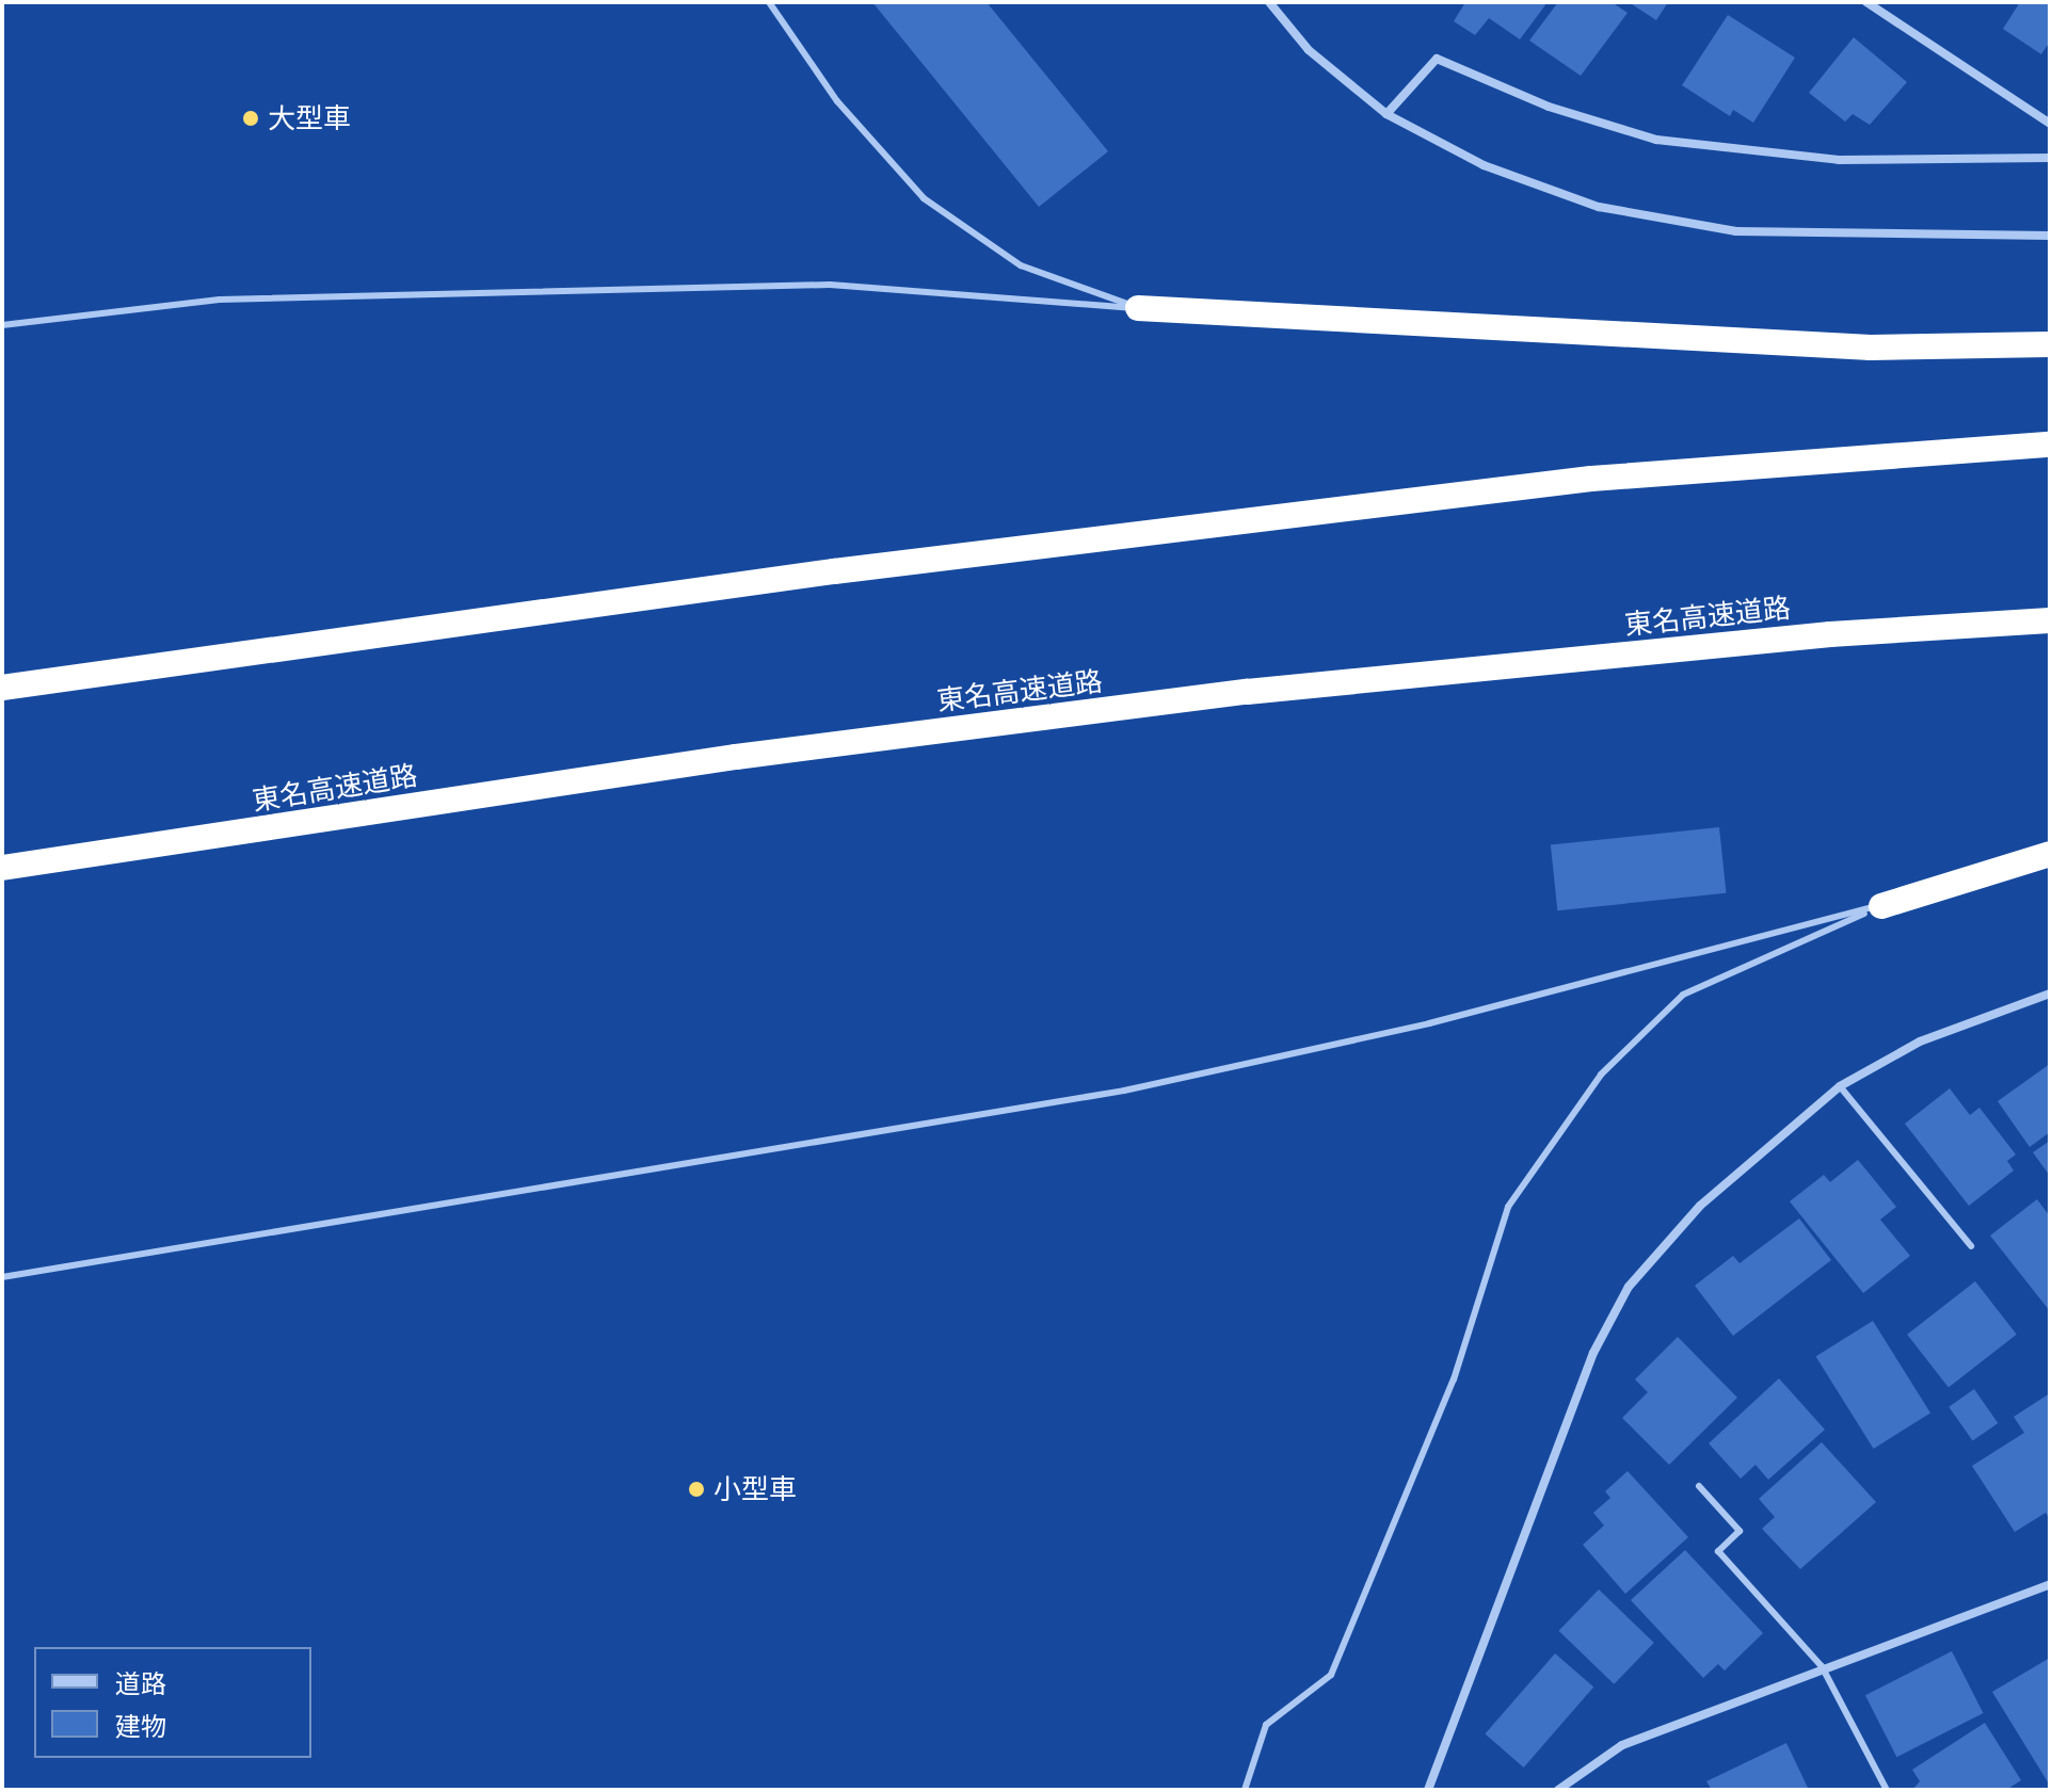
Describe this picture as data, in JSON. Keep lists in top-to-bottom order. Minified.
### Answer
{"streets":{"highway":["東名高速道路"]},"places":["大型車","小型車"],"legend":["道路","建物"]}
